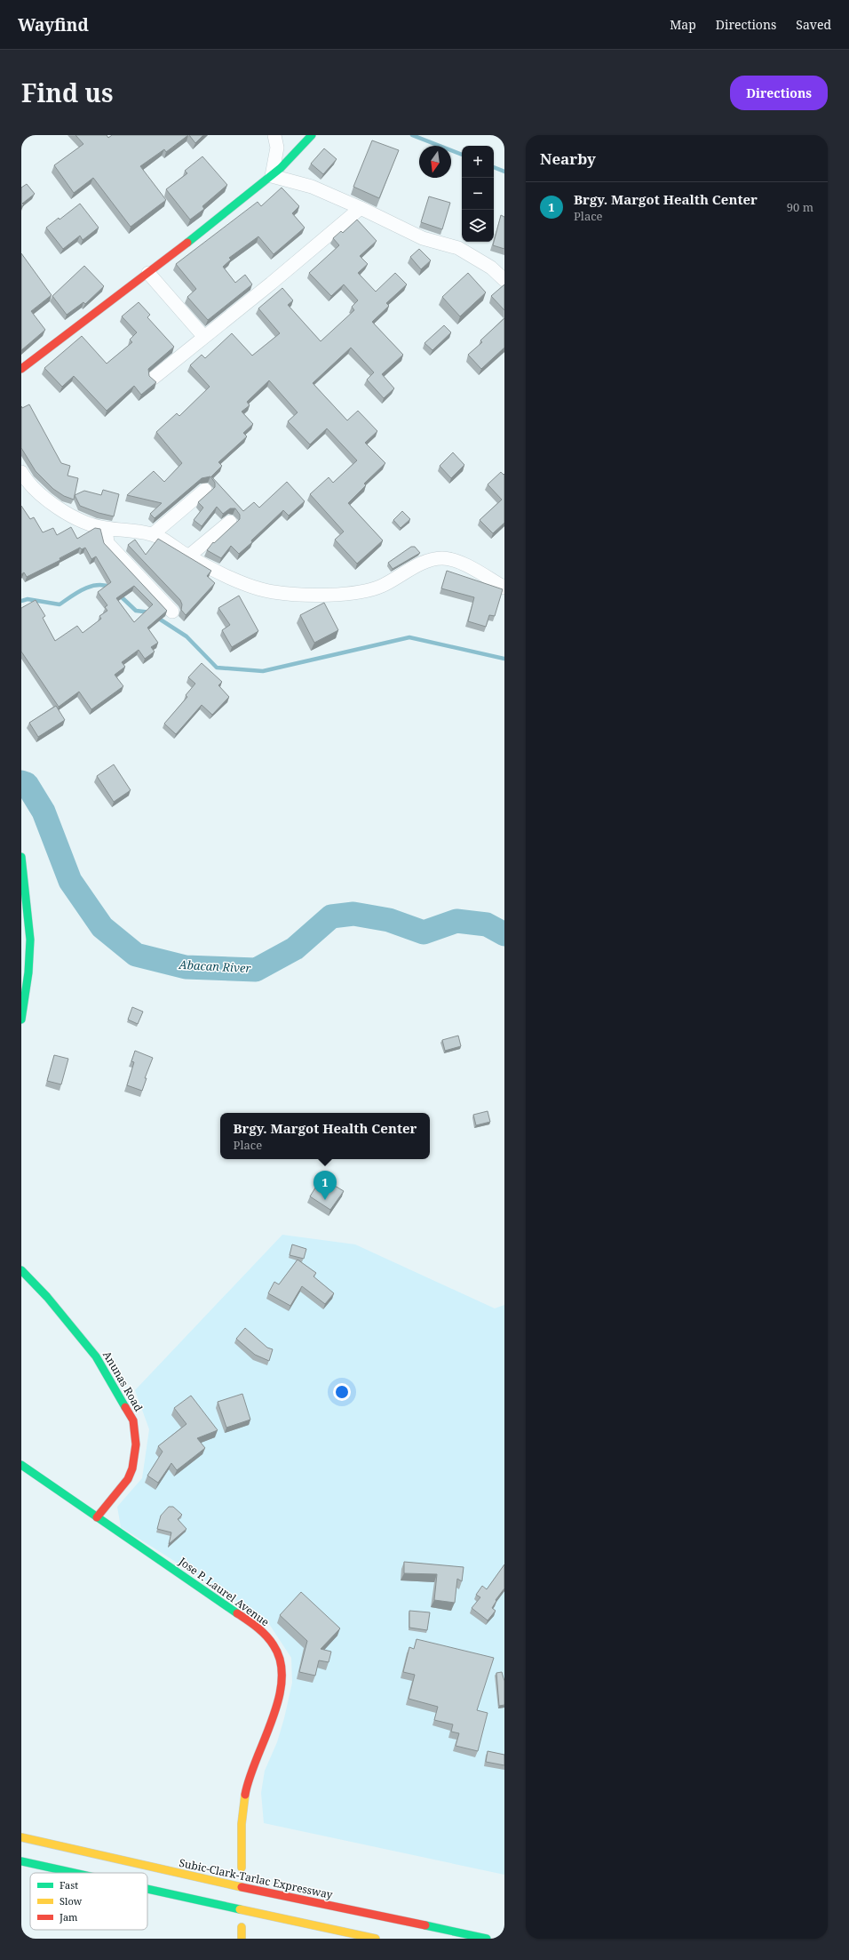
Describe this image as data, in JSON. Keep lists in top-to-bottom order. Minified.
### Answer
{"streets":{"main road":["Anunas Road","Jose P. Laurel Avenue","Subic-Clark-Tarlac Expressway"]},"crossings":[["Anunas Road","Jose P. Laurel Avenue"]],"water":["Abacan River"],"legend":["Fast","Slow","Jam"],"north":"bottom","page":{"header":"Wayfind","nav":["Map","Directions","Saved"],"title":"Find us","buttons":"Directions","heading":"Nearby","map_buttons":["+","−"],"list":[{"mark":"1","name":"Brgy. Margot Health Center","note":"Place","value":"90 m"}],"popup":["Brgy. Margot Health Center","Place"],"pins":"1"}}
